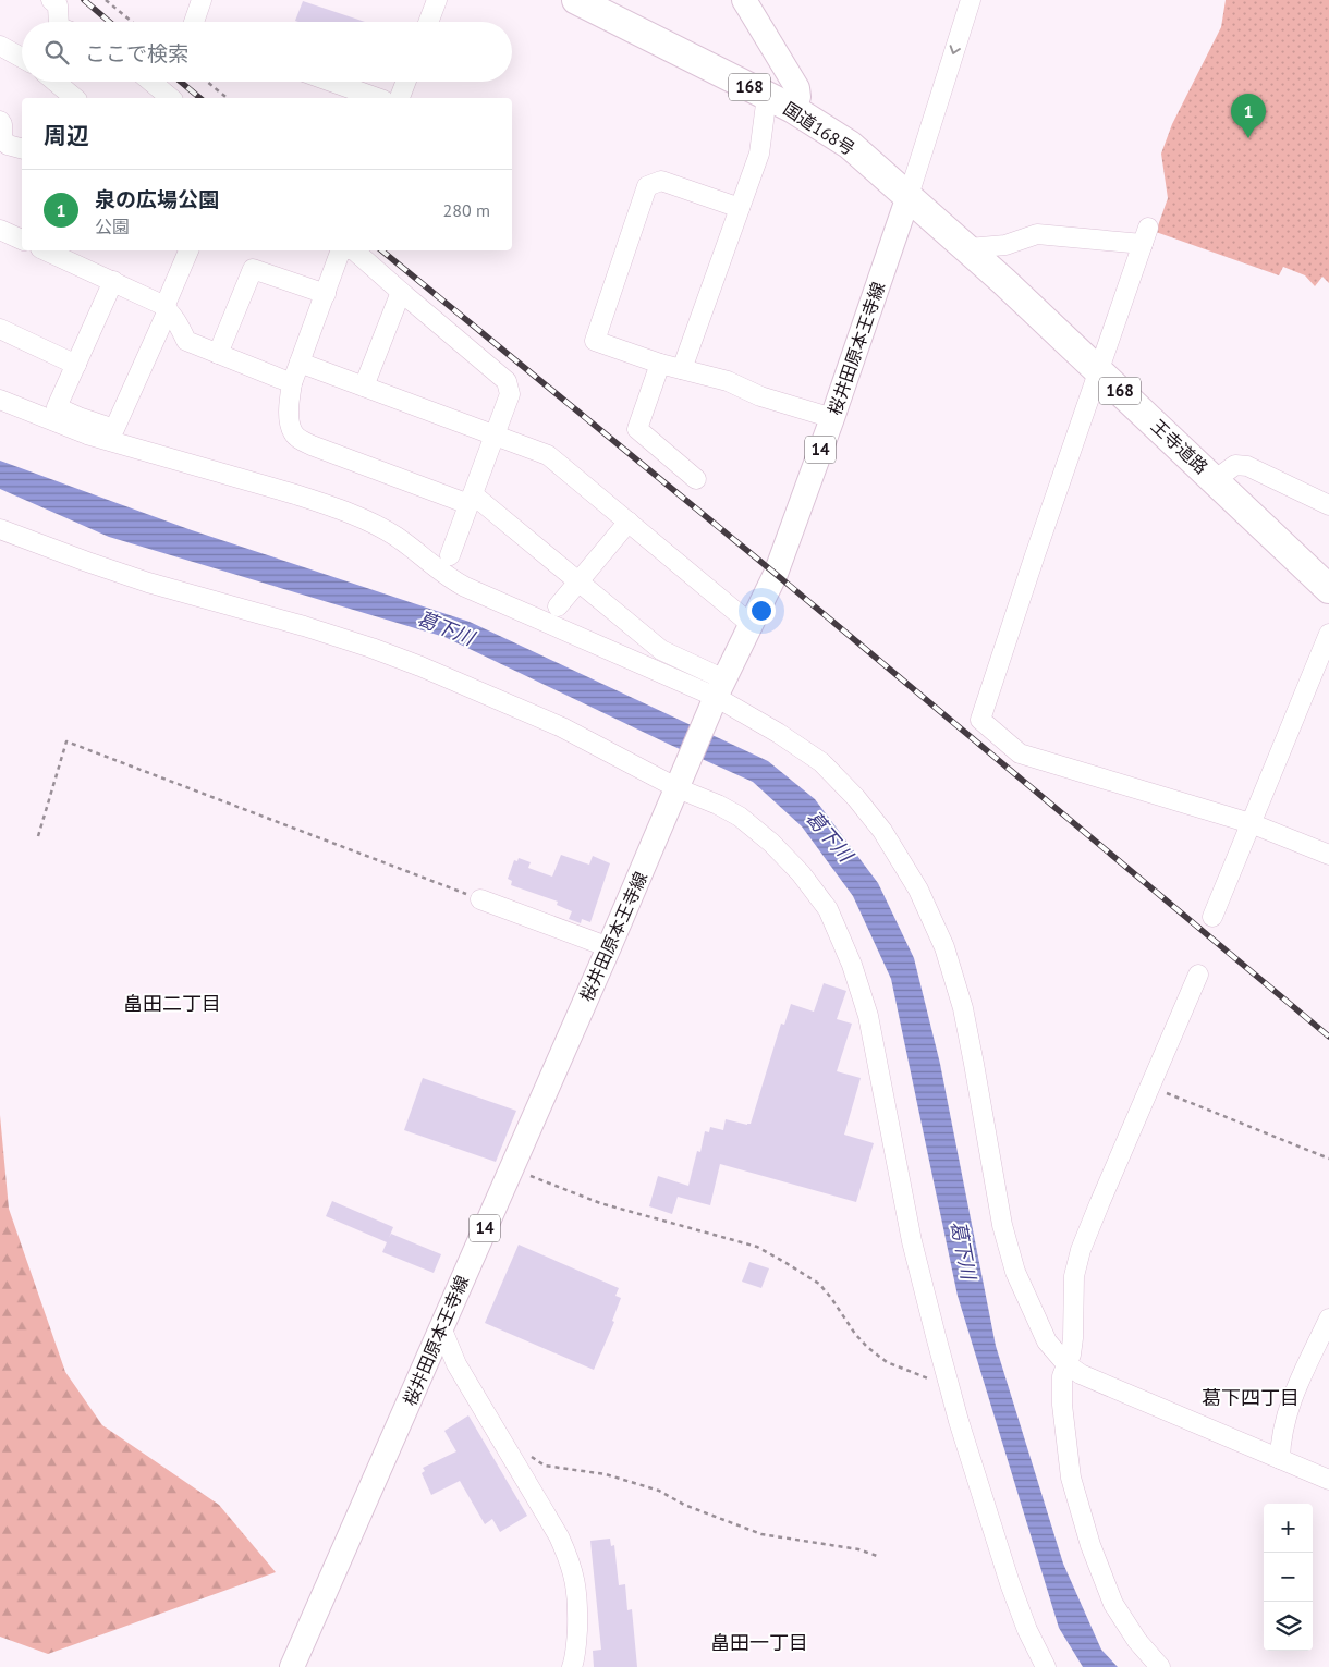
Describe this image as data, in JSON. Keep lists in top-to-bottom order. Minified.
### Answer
{"streets":{"highway":["168","国道168号","王寺道路"],"main road":["桜井田原本王寺線","14"]},"crossings":[["国道168号","桜井田原本王寺線"],["国道168号","王寺道路"],["桜井田原本王寺線","王寺道路"]],"districts":["畠田二丁目","葛下四丁目","畠田一丁目"],"water":["葛下川"],"page":{"search":"ここで検索","pins":"1","heading":"周辺","list":[{"mark":"1","name":"泉の広場公園","note":"公園","value":"280 m"}],"map_buttons":["+","−"]}}
